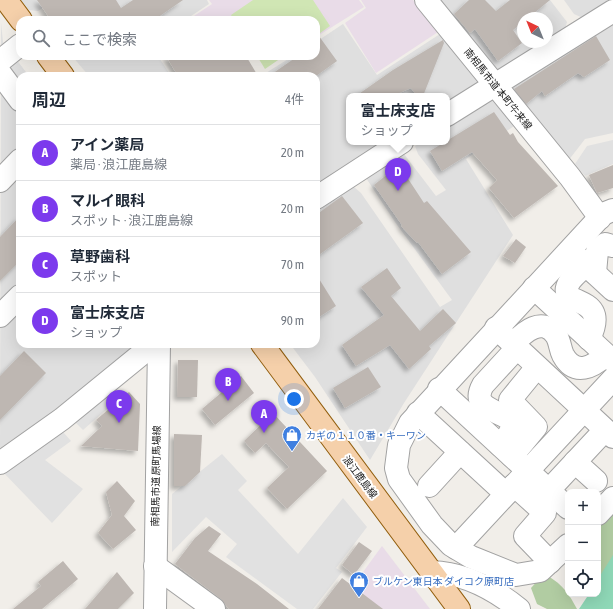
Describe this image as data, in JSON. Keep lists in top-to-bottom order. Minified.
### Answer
{"streets":{"main road":["浪江鹿島線"],"street":["南相馬市道 本町牛来線","南相馬市道 原町馬場線"]},"places":{"shop":["カギの１１０番・キーワン","ブルケン東日本 ダイコク原町店"]},"north":"top left","page":{"search":"ここで検索","heading":["周辺","4件"],"popup":["富士床支店","ショップ"],"list":[{"mark":"A","name":"アイン薬局","note":"薬局 · 浪江鹿島線","value":"20 m"},{"mark":"B","name":"マルイ眼科","note":"スポット · 浪江鹿島線","value":"20 m"},{"mark":"C","name":"草野歯科","note":"スポット","value":"70 m"},{"mark":"D","name":"富士床支店","note":"ショップ","value":"90 m"}],"pins":["D","B","C","A"],"map_buttons":["+","−"]}}
